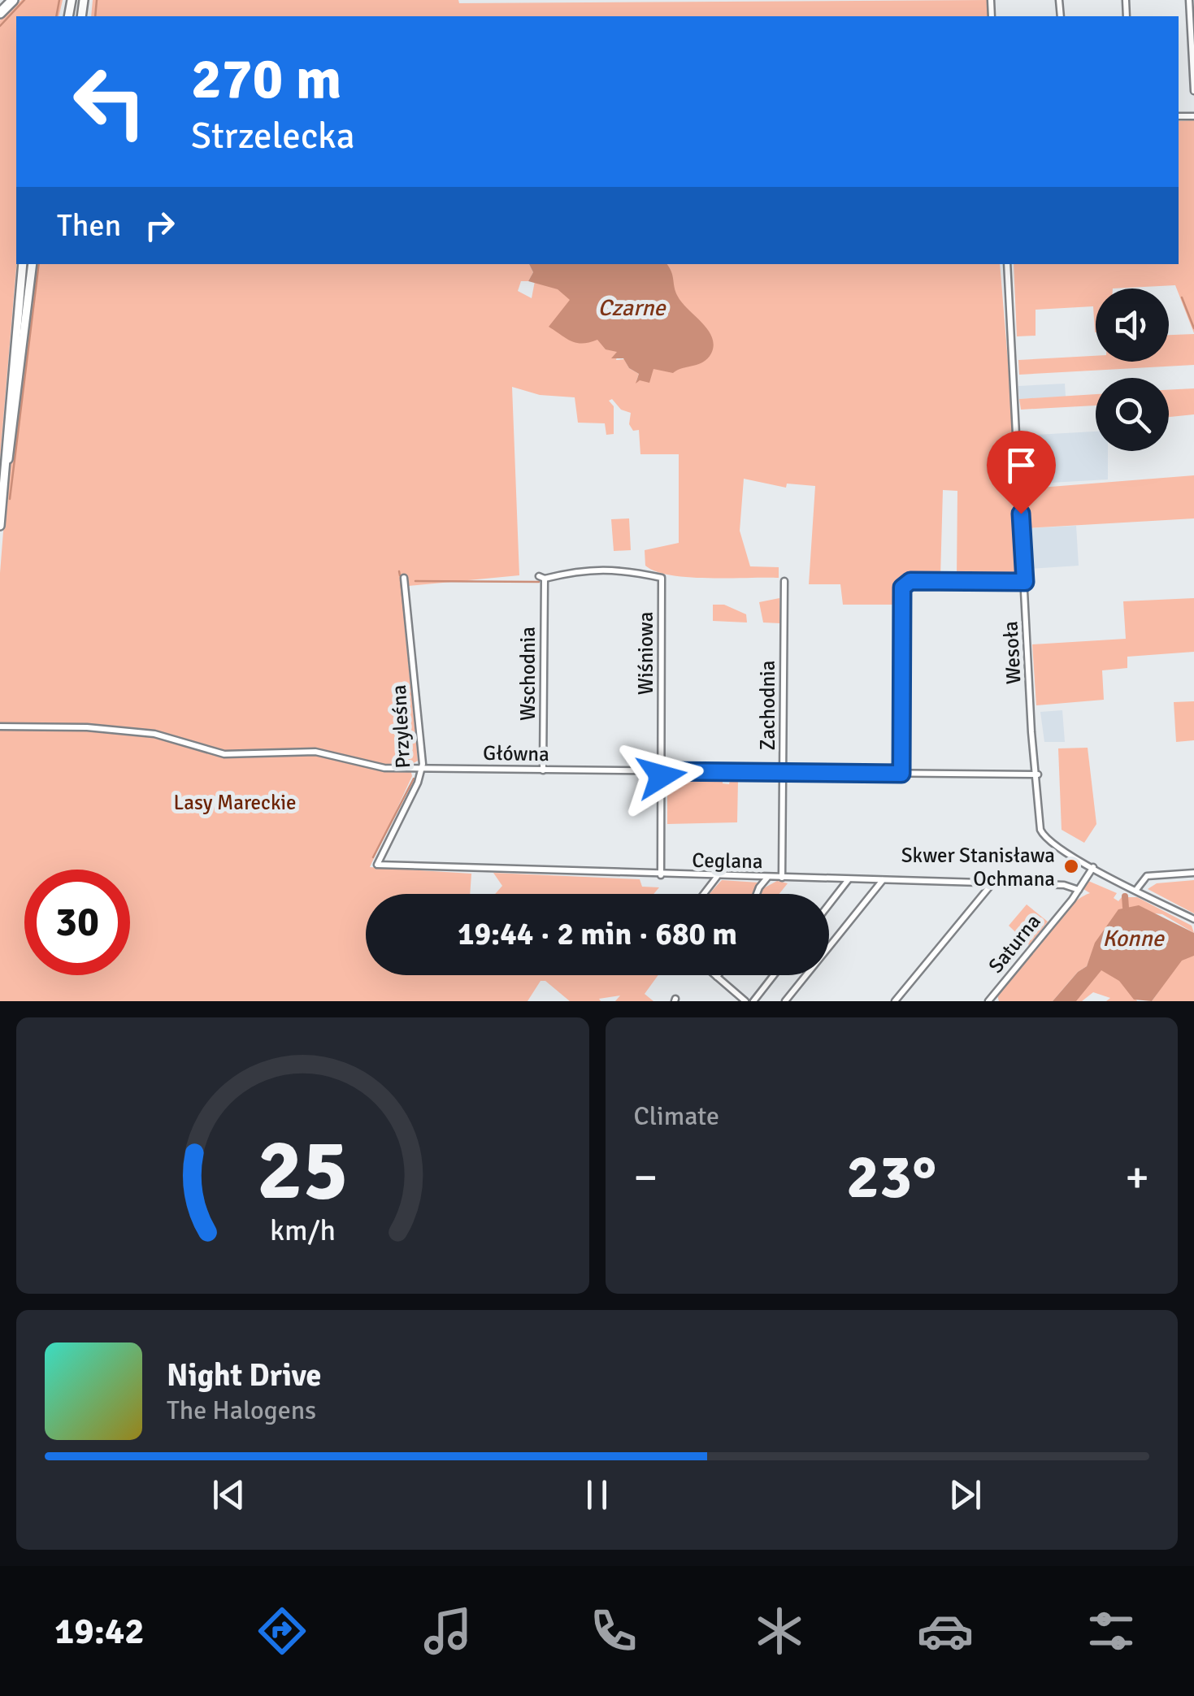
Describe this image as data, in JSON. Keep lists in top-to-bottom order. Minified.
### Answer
{"streets":{"street":["Wesoła","Wiśniowa","Wschodnia","Zachodnia","Przyleśna","Główna","Ceglana","Saturna"]},"crossings":[["Wesoła","Główna"],["Wesoła","Saturna"],["Wiśniowa","Wschodnia"],["Wiśniowa","Główna"],["Wiśniowa","Ceglana"],["Wschodnia","Główna"],["Zachodnia","Główna"],["Zachodnia","Ceglana"],["Przyleśna","Główna"],["Przyleśna","Ceglana"],["Ceglana","Saturna"]],"water":["Czarne","Konne"],"parks":["Lasy Mareckie"],"places":["Skwer Stanisława Ochmana"],"page":{"turn":["270 m","Strzelecka"],"then":"Then","limit":"30","trip":"19:44 · 2 min · 680 m","tile":"Climate","heat":["−","23°","+"],"song":["Night Drive","The Halogens"],"tabs":"19:42","gauge":["25","km/h"]}}
